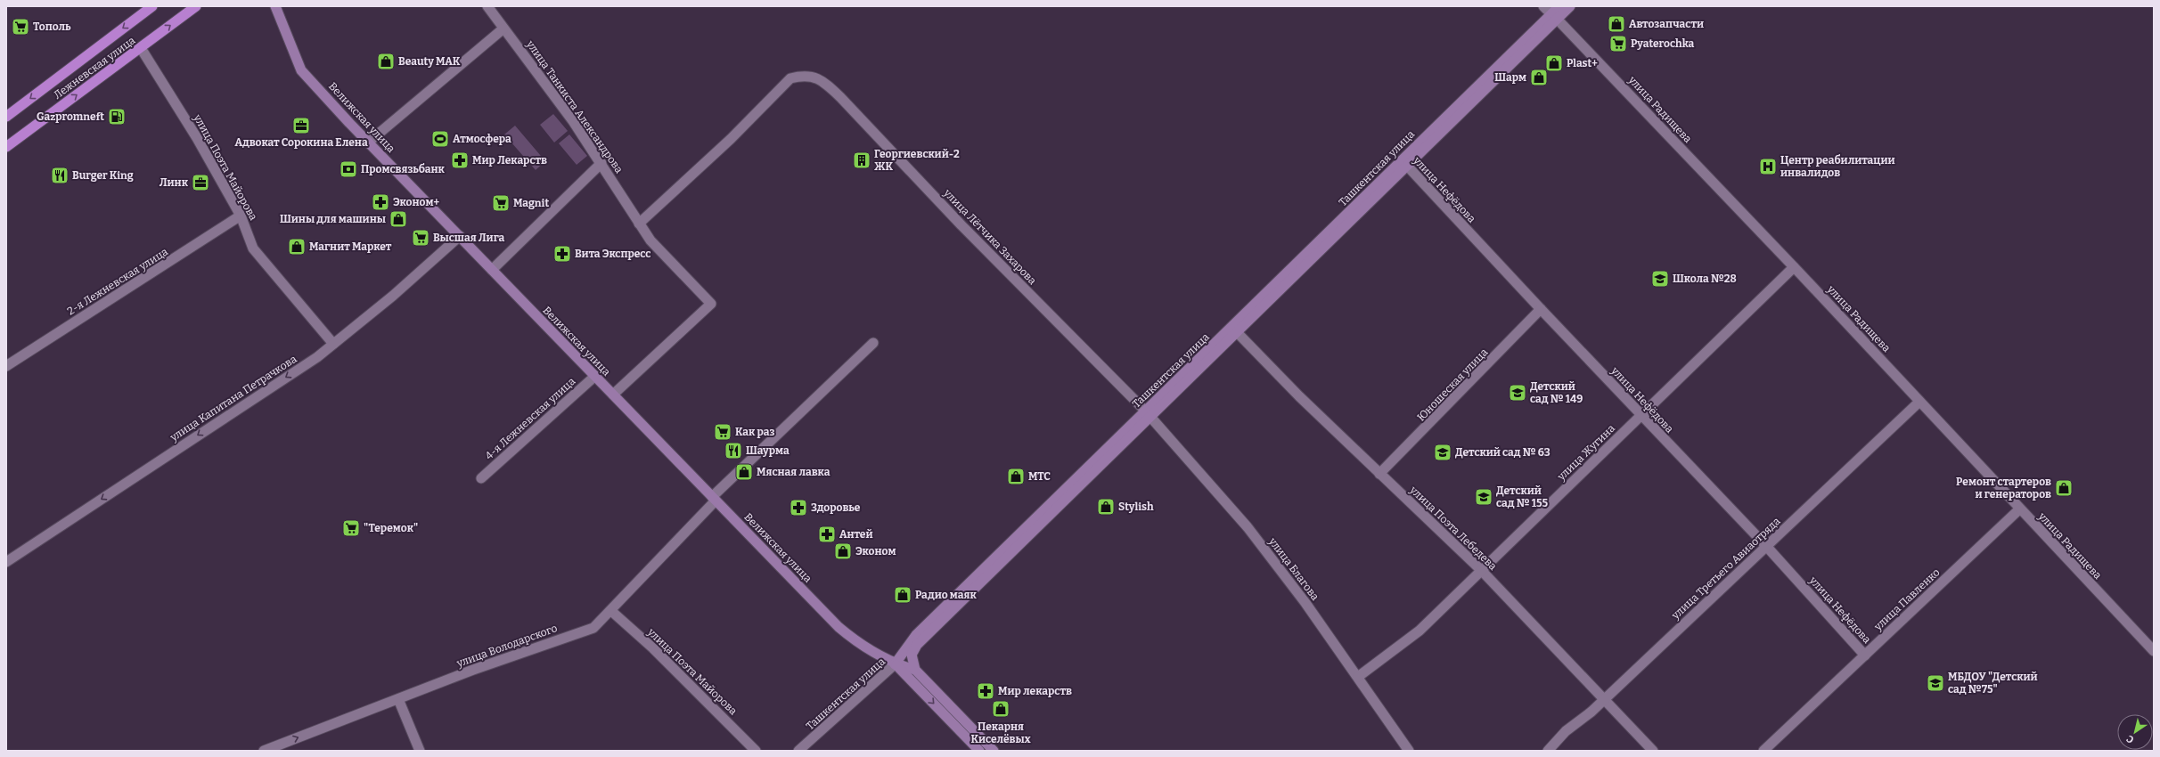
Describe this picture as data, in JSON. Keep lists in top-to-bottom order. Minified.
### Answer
{"streets":{"highway":["Лежневская улица"],"main road":["Велижская улица","Ташкентская улица"],"street":["улица Танкиста Александрова","улица Радищева","улица Поэта Майорова","улица Нефёдова","улица Лётчика Захарова","2-я Лежневская улица","Юношеская улица","улица Капитана Петрачкова","4-я Лежневская улица","улица Жугина","улица Поэта Лебедева","улица Третьего Авиаотряда","улица Благова","улица Павленко","улица Володарского"]},"crossings":[["Лежневская улица","улица Поэта Майорова"],["улица Танкиста Александрова","Велижская улица"],["улица Танкиста Александрова","улица Лётчика Захарова"],["улица Радищева","Ташкентская улица"],["улица Радищева","улица Жугина"],["улица Радищева","улица Третьего Авиаотряда"],["улица Радищева","улица Павленко"],["Велижская улица","Ташкентская улица"],["Велижская улица","улица Капитана Петрачкова"],["Велижская улица","4-я Лежневская улица"],["Велижская улица","улица Володарского"],["улица Поэта Майорова","2-я Лежневская улица"],["улица Поэта Майорова","улица Капитана Петрачкова"],["улица Поэта Майорова","улица Володарского"],["Ташкентская улица","улица Нефёдова"],["Ташкентская улица","улица Лётчика Захарова"],["Ташкентская улица","улица Поэта Лебедева"],["Ташкентская улица","улица Благова"],["улица Нефёдова","Юношеская улица"],["улица Нефёдова","улица Жугина"],["улица Нефёдова","улица Третьего Авиаотряда"],["улица Нефёдова","улица Павленко"],["улица Лётчика Захарова","улица Благова"],["Юношеская улица","улица Поэта Лебедева"],["улица Жугина","улица Поэта Лебедева"],["улица Жугина","улица Благова"],["улица Поэта Лебедева","улица Третьего Авиаотряда"]],"one_way":["улица Капитана Петрачкова"],"places":{"shop":["Автозапчасти","Beauty MAK","Plast+","Шарм","Шины для машины","Магнит Маркет","Мясная лавка","МТС","Ремонт стартеров и генераторов","Stylish","Эконом","Радио маяк","Пекарня Киселёвых"],"supermarket":["Тополь","Pyaterochka","Magnit","Высшая Лига","Как раз","\"Теремок\""],"fuel station":["Gazpromneft"],"office":["Адвокат Сорокина Елена","Линк"],"sports":["Атмосфера"],"pharmacy":["Мир Лекарств","Эконом+","Вита Экспресс","Здоровье","Антей","Мир лекарств"],"building":["Георгиевский-2 ЖК"],"hospital":["Центр реабилитации инвалидов"],"bank":["Промсвязьбанк"],"restaurant":["Burger King","Шаурма"],"school or university":["Школа №28","Детский сад № 149","Детский сад № 63","Детский сад № 155","МБДОУ \"Детский сад №75\""]},"north":"bottom left"}
